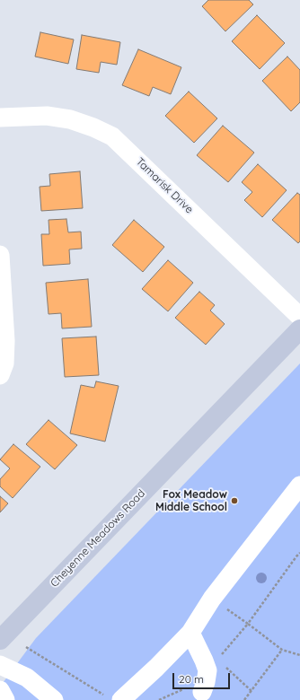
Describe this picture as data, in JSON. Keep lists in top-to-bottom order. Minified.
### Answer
{"streets":{"main road":["Cheyenne Meadows Road"],"street":["Tamarisk Drive"]},"places":["Fox Meadow Middle School"],"scale_bar":"20 m"}
